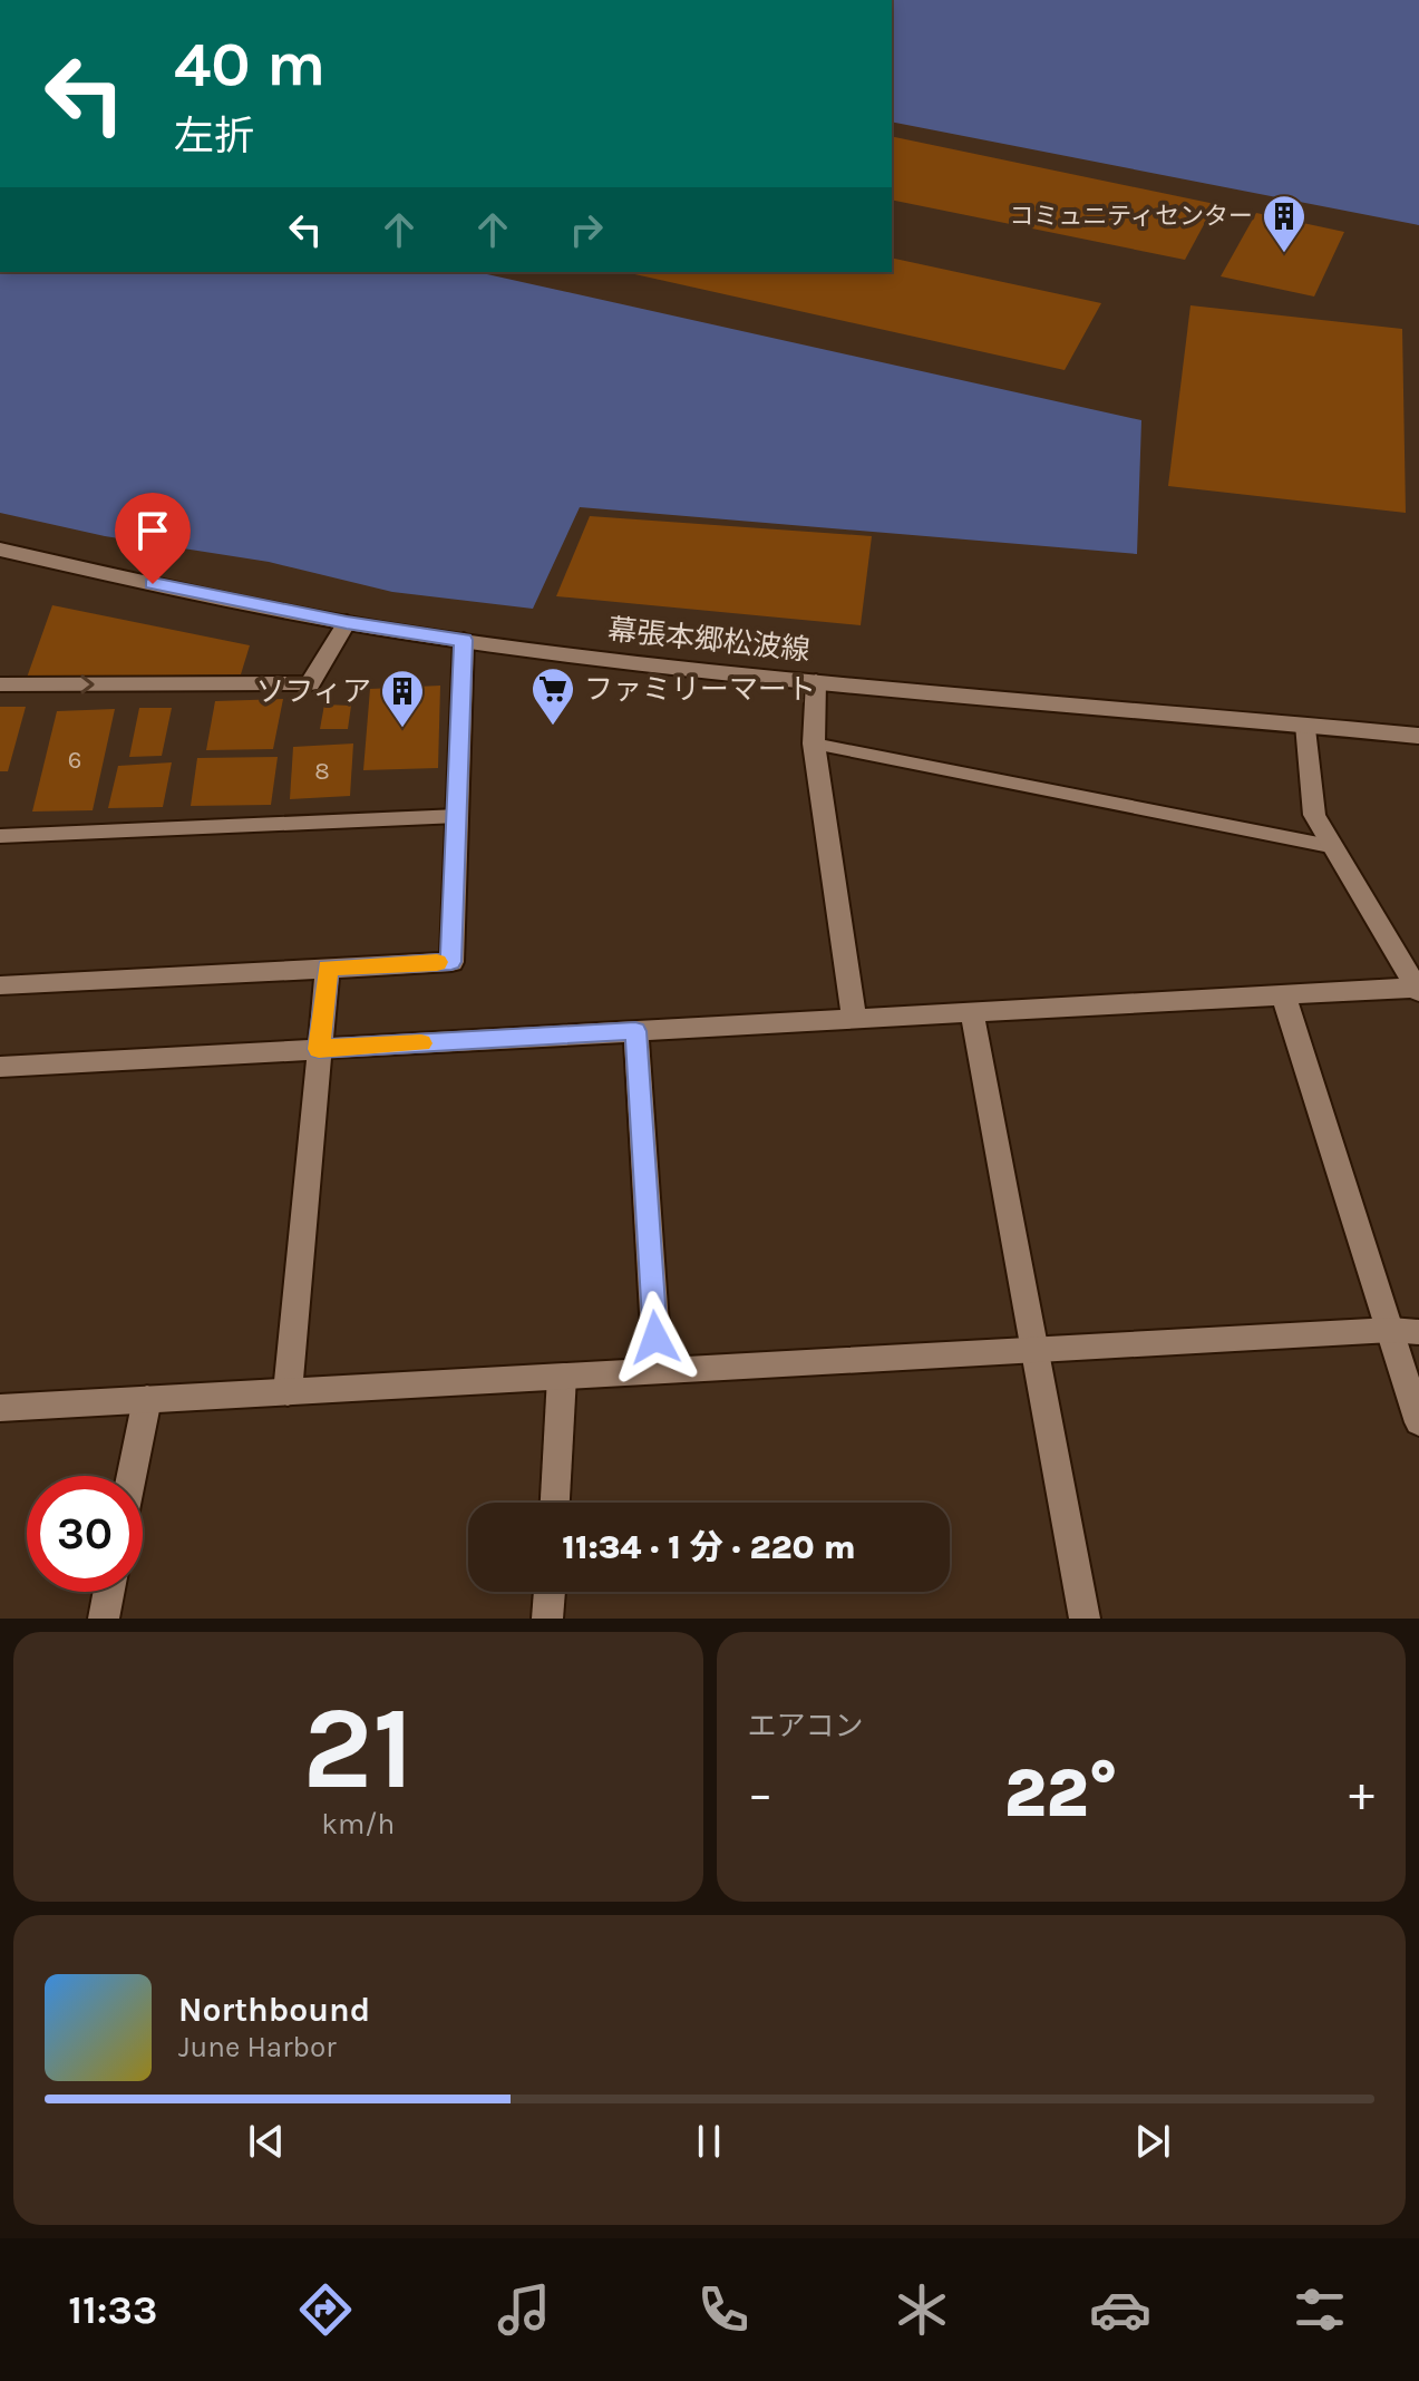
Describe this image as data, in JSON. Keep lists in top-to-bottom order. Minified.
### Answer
{"streets":{"street":["幕張本郷松波線"]},"places":{"building":["コミュニティセンター","ソフィア"],"supermarket":["ファミリーマート"]},"house_numbers":["6","8"],"page":{"turn":["40 m","左折"],"limit":"30","trip":"11:34 · 1 分 · 220 m","tile":[["21","km/h"],"エアコン"],"heat":["−","22°","+"],"song":["Northbound","June Harbor"],"tabs":"11:33"}}
